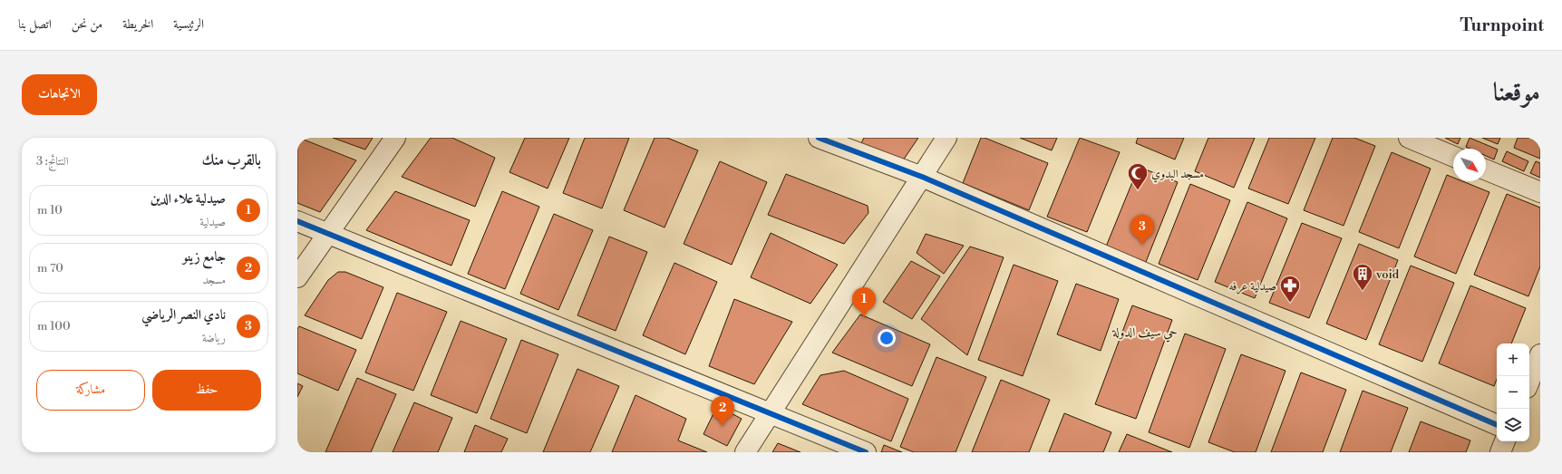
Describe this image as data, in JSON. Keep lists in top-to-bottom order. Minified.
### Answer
{"districts":["حي سيف الدولة"],"places":{"mosque":["مسجد البدوي"],"building":["void"],"pharmacy":["صيدلية عرفه"]},"north":"bottom right","page":{"header":"Turnpoint","nav":["الرئيسية","الخريطة","من نحن","اتصل بنا"],"title":"موقعنا","buttons":["الاتجاهات",["حفظ","مشاركة"]],"heading":["بالقرب منك","النتائج: 3"],"list":[{"mark":"1","name":"صيدلية علاء الدين","note":"صيدلية","value":"10 m"},{"mark":"2","name":"جامع زينو","note":"مسجد","value":"70 m"},{"mark":"3","name":"نادي النصر الرياضي","note":"رياضة","value":"100 m"}],"pins":["3","1","2"],"map_buttons":["+","−"]}}
